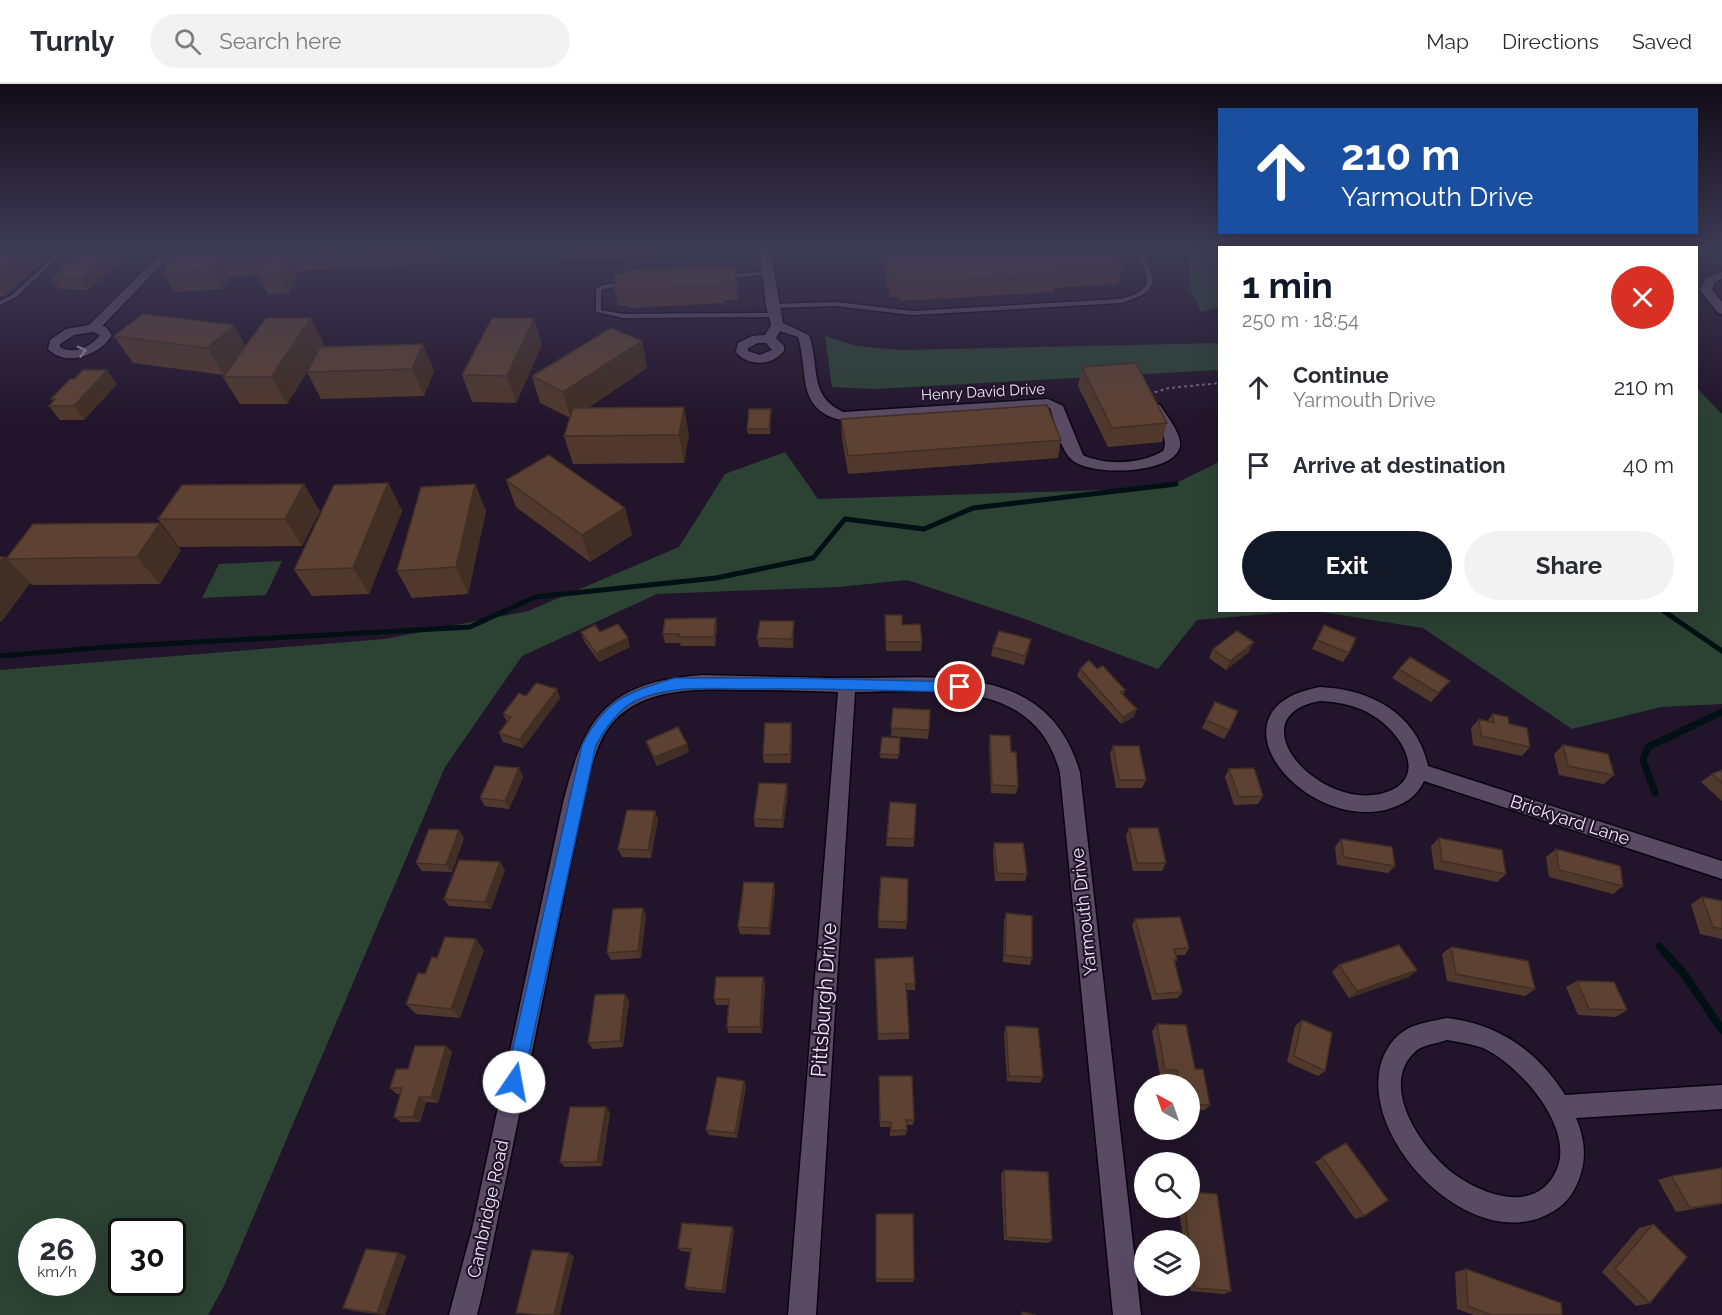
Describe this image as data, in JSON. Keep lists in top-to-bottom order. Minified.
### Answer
{"streets":{"street":["Henry David Drive","Brickyard Lane","Yarmouth Drive","Pittsburgh Drive","Cambridge Road"]},"crossings":[["Yarmouth Drive","Pittsburgh Drive"],["Yarmouth Drive","Cambridge Road"],["Pittsburgh Drive","Cambridge Road"]],"north":"top left","page":{"header":"Turnly","search":"Search here","nav":["Map","Directions","Saved"],"turn":["210 m","Yarmouth Drive"],"heading":["1 min","250 m · 18:54"],"list":[{"name":"Continue","note":"Yarmouth Drive","value":"210 m"},{"name":"Arrive at destination","value":"40 m"}],"buttons":["Exit","Share"],"speed":"26 km/h","limit":"30"}}
